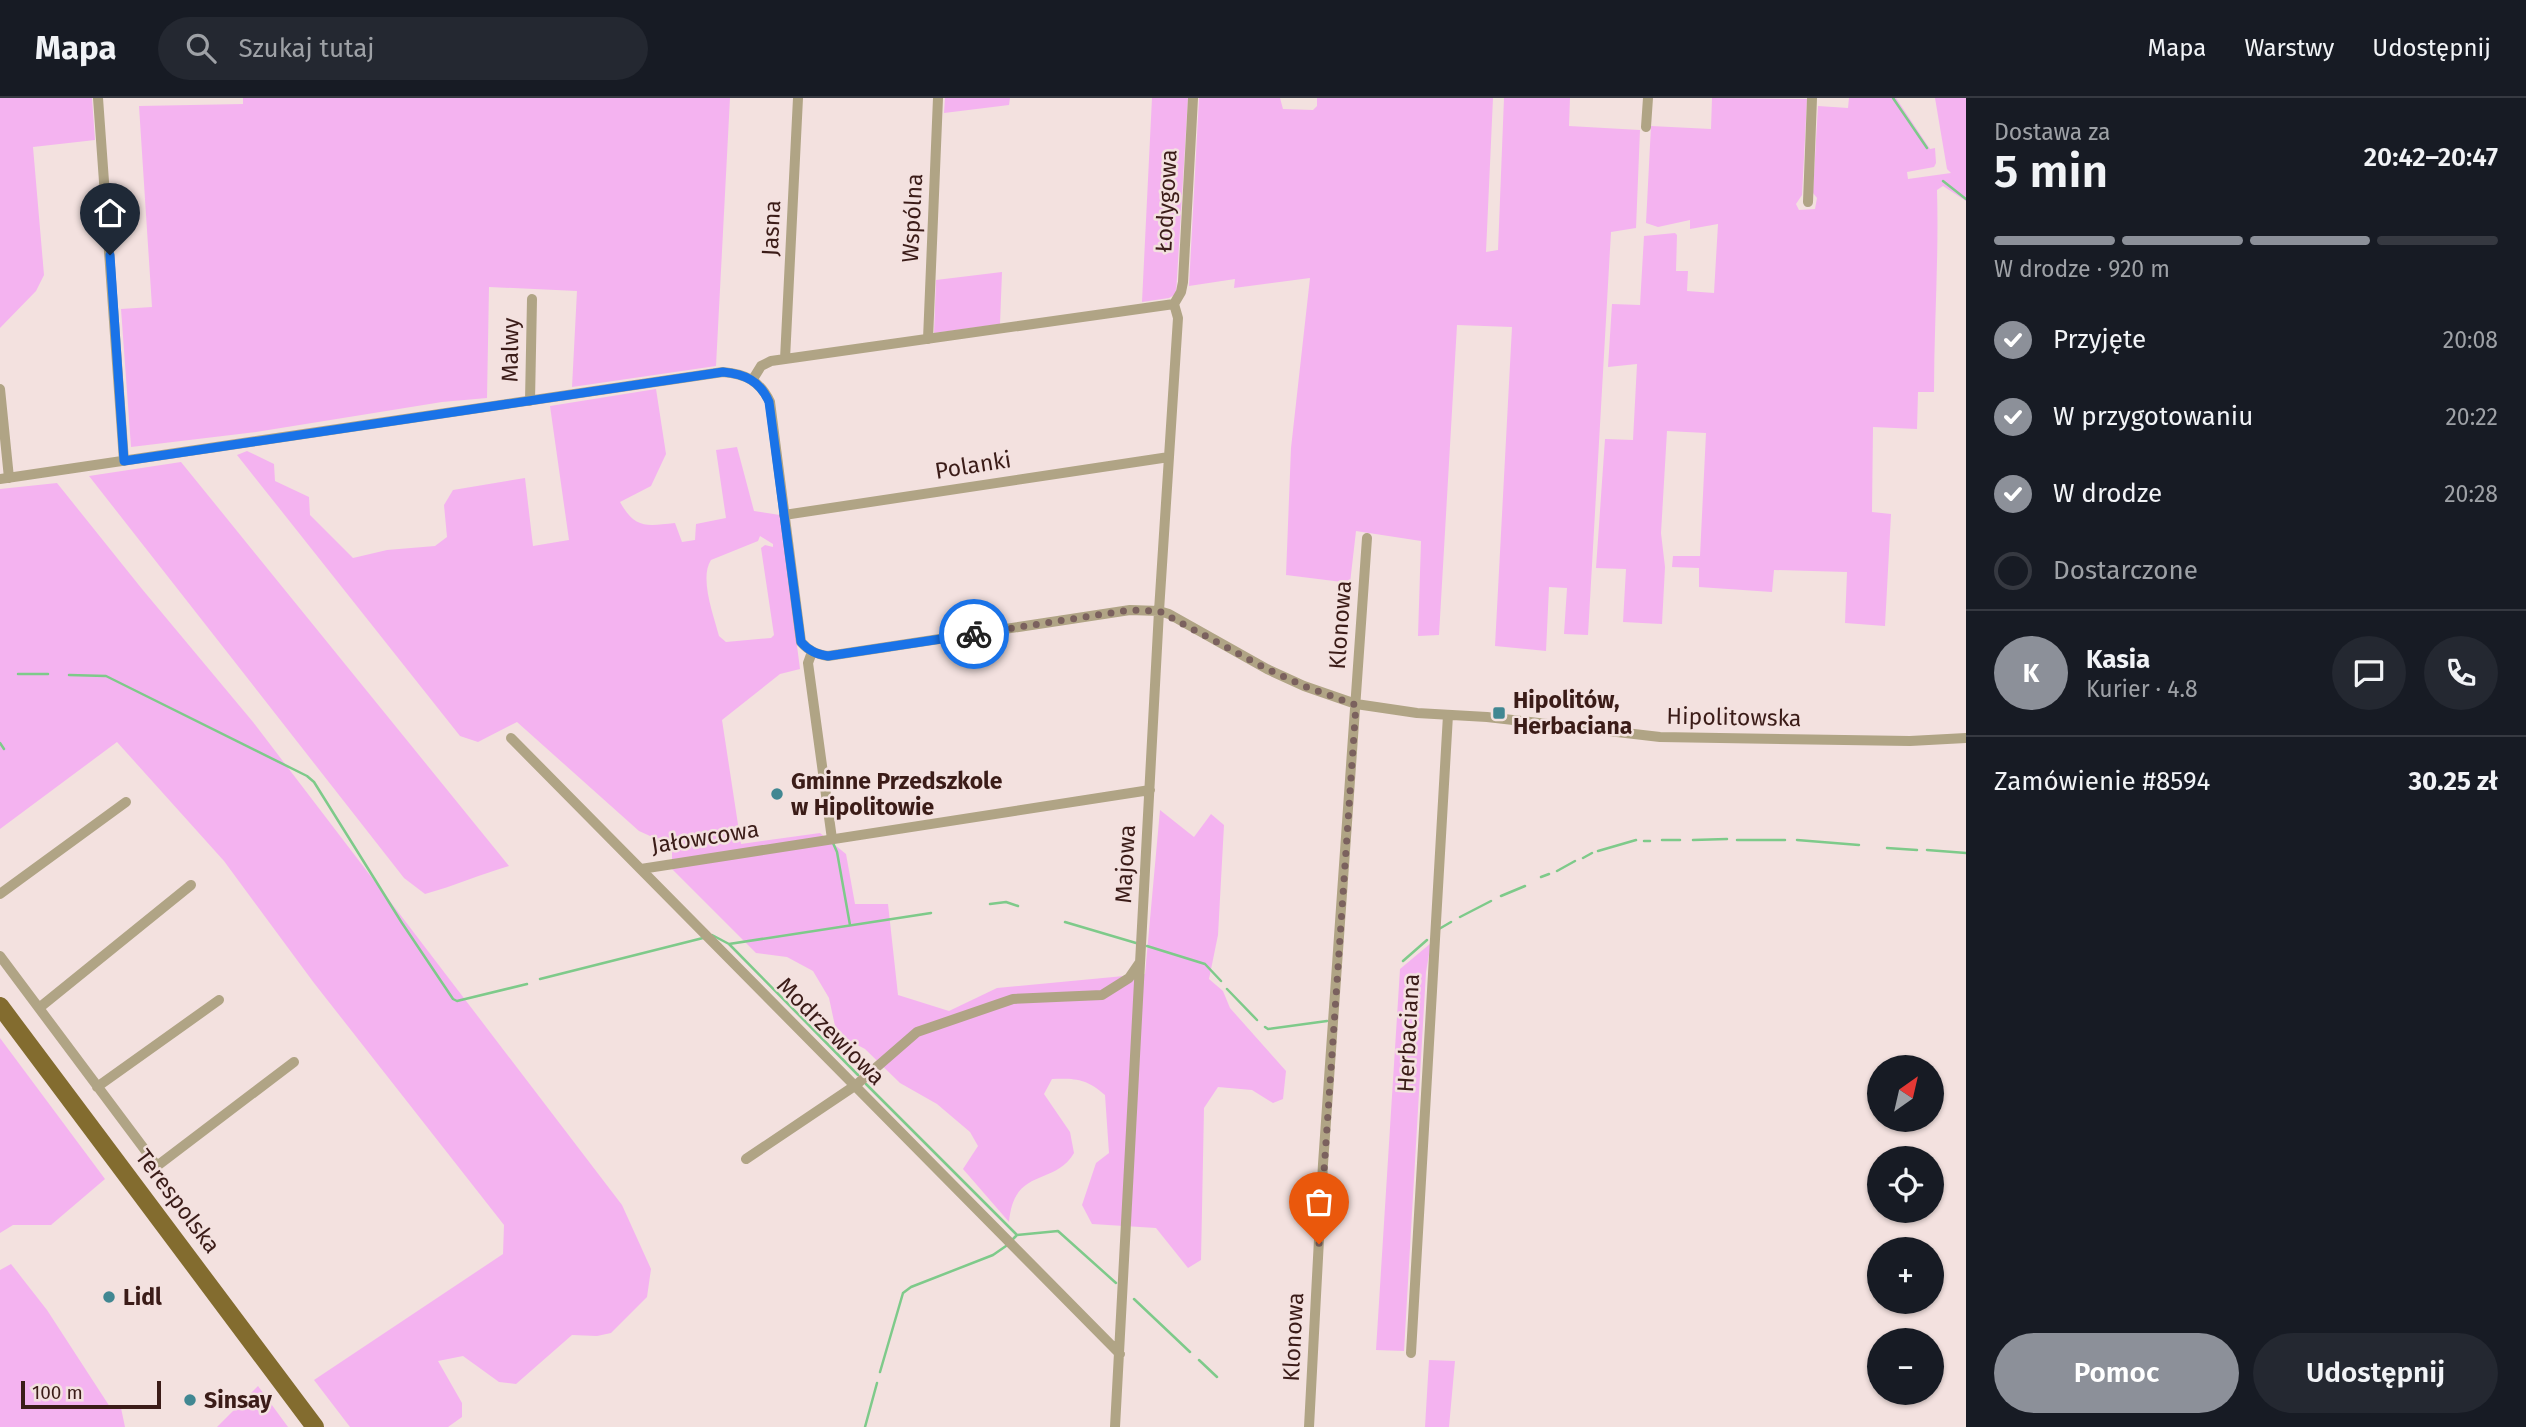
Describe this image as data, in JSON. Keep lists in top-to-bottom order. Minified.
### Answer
{"streets":{"main road":["Terespolska"],"street":["Łodygowa","Wspólna","Jasna","Malwy","Polanki","Klonowa","Hipolitowska","Jałowcowa","Majowa","Modrzewiowa","Herbaciana"]},"crossings":[["Łodygowa","Majowa"],["Polanki","Majowa"],["Klonowa","Hipolitowska"],["Hipolitowska","Majowa"],["Hipolitowska","Herbaciana"],["Jałowcowa","Majowa"],["Jałowcowa","Modrzewiowa"],["Majowa","Modrzewiowa"]],"places":{"transit":["Hipolitów, Herbaciana"],"other":["Gminne Przedszkole w Hipolitowie","Lidl","Sinsay"]},"scale_bar":"100 m","north":"top right","page":{"header":"Mapa","search":"Szukaj tutaj","nav":["Mapa","Warstwy","Udostępnij"],"heading":["5 min","Dostawa za","20:42–20:47"],"panel":["Kasia","Kurier · 4.8","Zamówienie #8594","30.25 zł"],"bar":"W drodze · 920 m","list":[["Przyjęte","20:08"],["W przygotowaniu","20:22"],["W drodze","20:28"],"Dostarczone"],"round":"K","map_buttons":["+","−"],"buttons":["Pomoc","Udostępnij"],"scale":"100 m"}}
